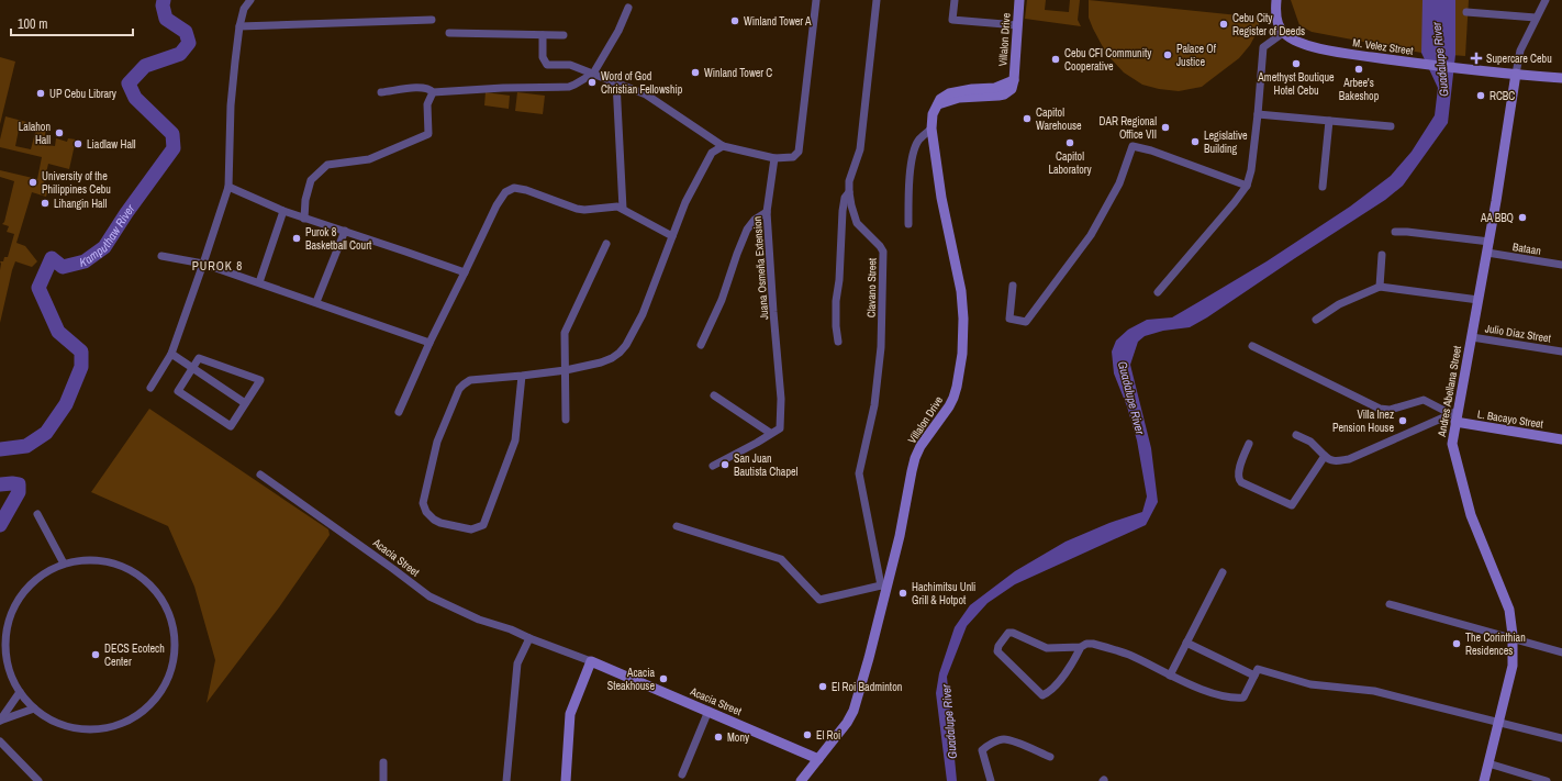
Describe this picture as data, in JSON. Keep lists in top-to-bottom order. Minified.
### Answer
{"streets":{"street":["Villalon Drive","M. Velez Street","Bataan","Juana Osmeña Extension","Clavano Street","Julio Diaz Street","Andres Abellana Street","L. Bacayo Street","Acacia Street"]},"crossings":[["Villalon Drive","Clavano Street"],["Villalon Drive","Acacia Street"],["M. Velez Street","Andres Abellana Street"],["Bataan","Andres Abellana Street"],["Julio Diaz Street","Andres Abellana Street"],["Andres Abellana Street","L. Bacayo Street"]],"districts":["PUROK 8"],"water":["Guadalupe River","Kamputhaw River"],"places":{"other":["Winland Tower A","Cebu City Register of Deeds","Palace Of Justice","Cebu CFI Community Cooperative","Amethyst Boutique Hotel Cebu","Arbee's Bakeshop","Winland Tower C","Word of God Christian Fellowship","UP Cebu Library","RCBC","Capitol Warehouse","DAR Regional Office VII","Lalahon Hall","Legislative Building","Capitol Laboratory","Liadlaw Hall","University of the Philippines Cebu","Lihangin Hall","AA BBQ","Purok 8 Basketball Court","Villa Inez Pension House","San Juan Bautista Chapel","Hachimitsu Unli Grill & Hotpot","The Corinthian Residences","DECS Ecotech Center","Acacia Steakhouse","El Roi Badminton","El Roi","Mony"],"health":["Supercare Cebu"]},"scale_bar":"100 m"}
